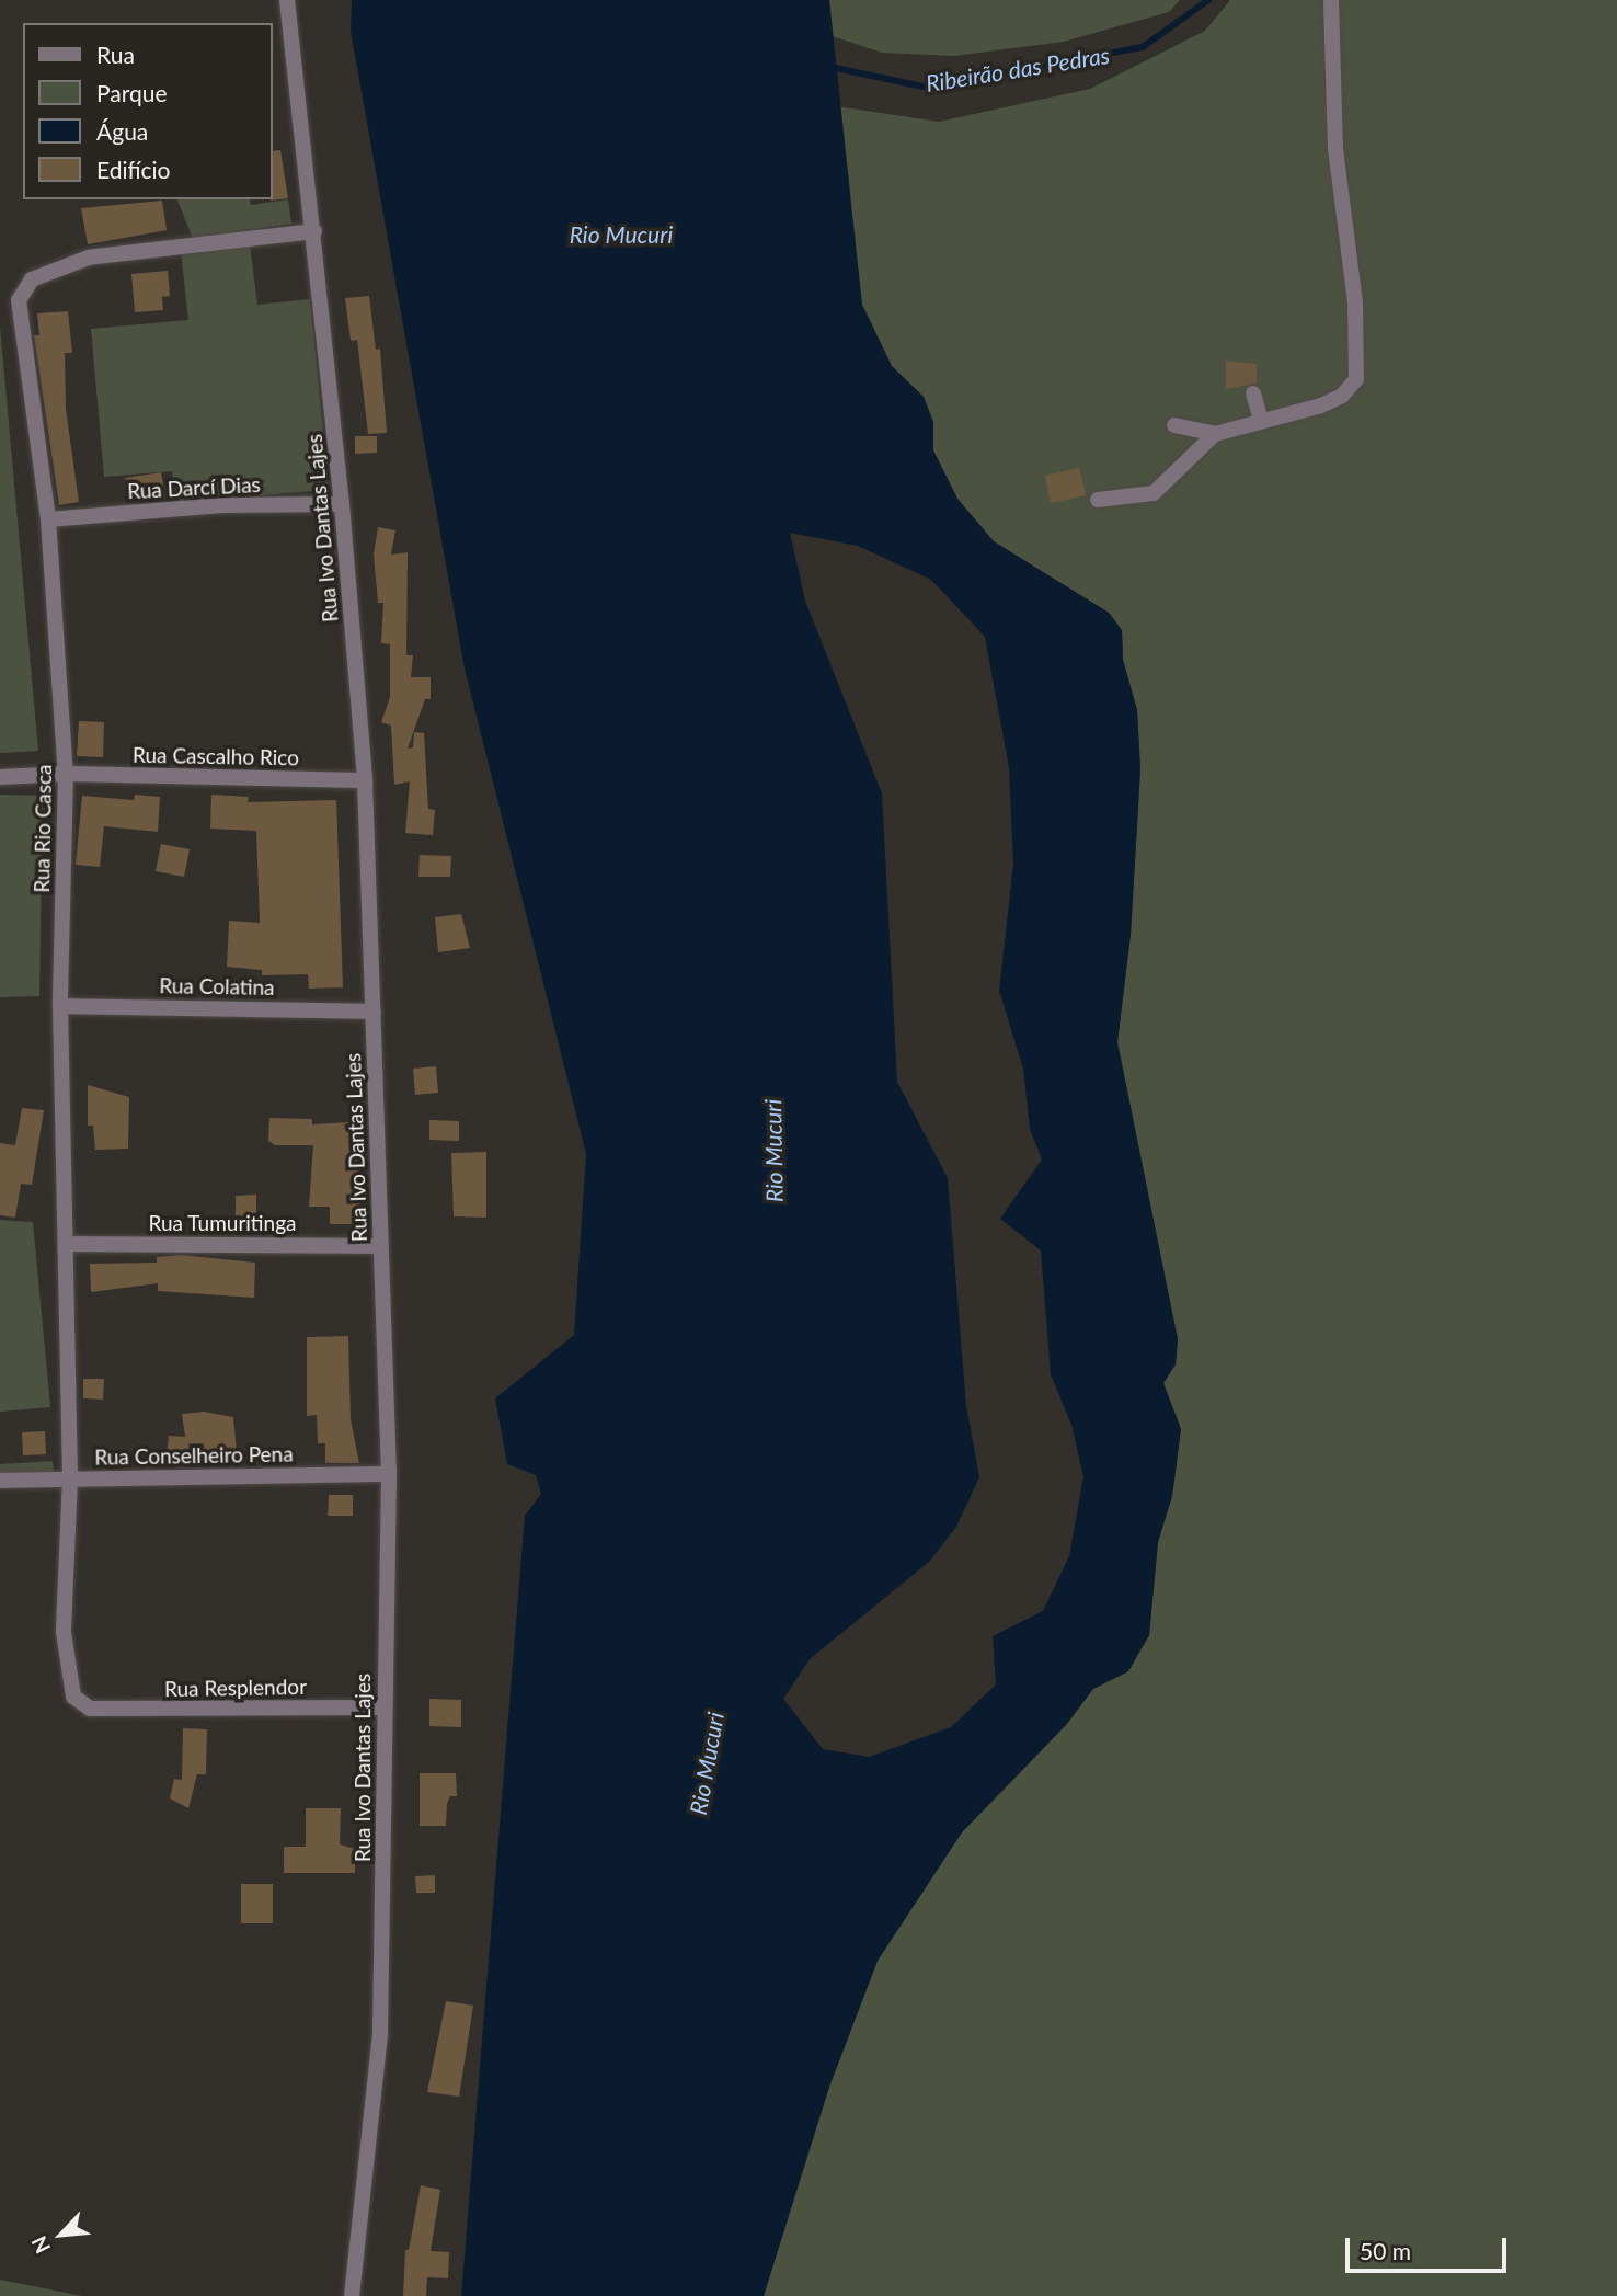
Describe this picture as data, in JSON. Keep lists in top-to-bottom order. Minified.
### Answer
{"streets":{"street":["Rua Darcí Dias","Rua Ivo Dantas Lajes","Rua Cascalho Rico","Rua Rio Casca","Rua Colatina","Rua Tumuritinga","Rua Conselheiro Pena","Rua Resplendor"]},"crossings":[["Rua Darcí Dias","Rua Ivo Dantas Lajes"],["Rua Darcí Dias","Rua Rio Casca"],["Rua Ivo Dantas Lajes","Rua Cascalho Rico"],["Rua Ivo Dantas Lajes","Rua Rio Casca"],["Rua Ivo Dantas Lajes","Rua Colatina"],["Rua Ivo Dantas Lajes","Rua Tumuritinga"],["Rua Ivo Dantas Lajes","Rua Conselheiro Pena"],["Rua Ivo Dantas Lajes","Rua Resplendor"],["Rua Cascalho Rico","Rua Rio Casca"],["Rua Rio Casca","Rua Colatina"],["Rua Rio Casca","Rua Tumuritinga"],["Rua Rio Casca","Rua Conselheiro Pena"],["Rua Rio Casca","Rua Resplendor"]],"water":["Ribeirão das Pedras","Rio Mucuri"],"legend":["Rua","Parque","Água","Edifício"],"scale_bar":"50 m","north":"bottom left"}
